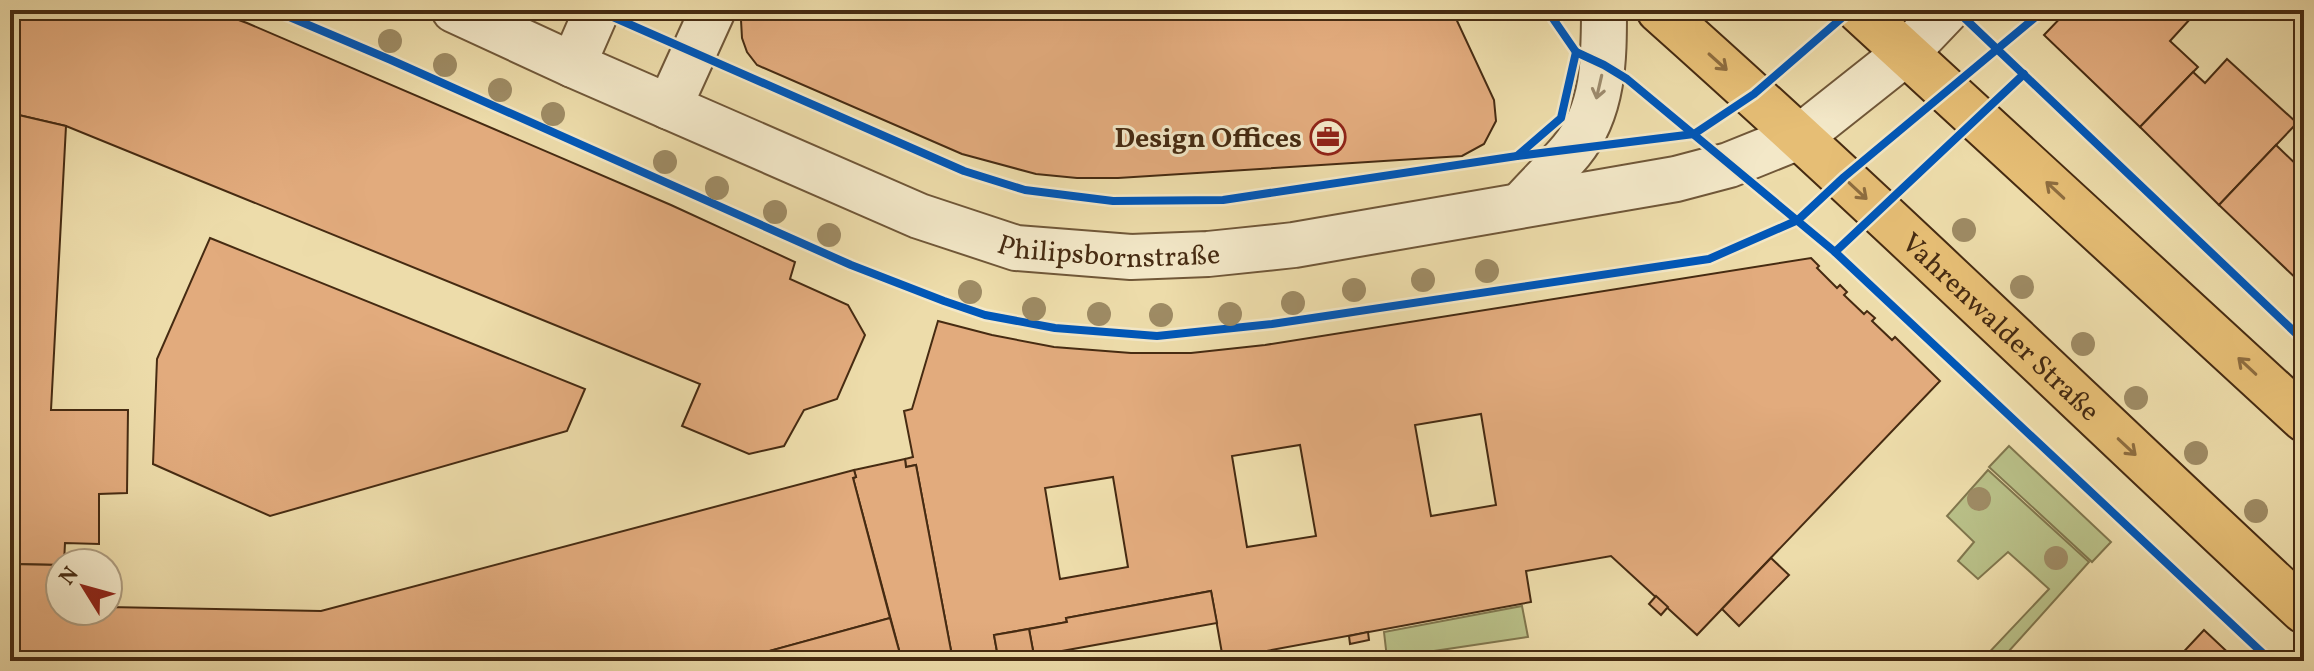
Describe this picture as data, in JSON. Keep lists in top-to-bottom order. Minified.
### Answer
{"streets":{"main road":["Vahrenwalder Straße"],"street":["Philipsbornstraße"]},"crossings":[["Philipsbornstraße","Vahrenwalder Straße"]],"places":{"office":["Design Offices"]},"north":"top left"}
